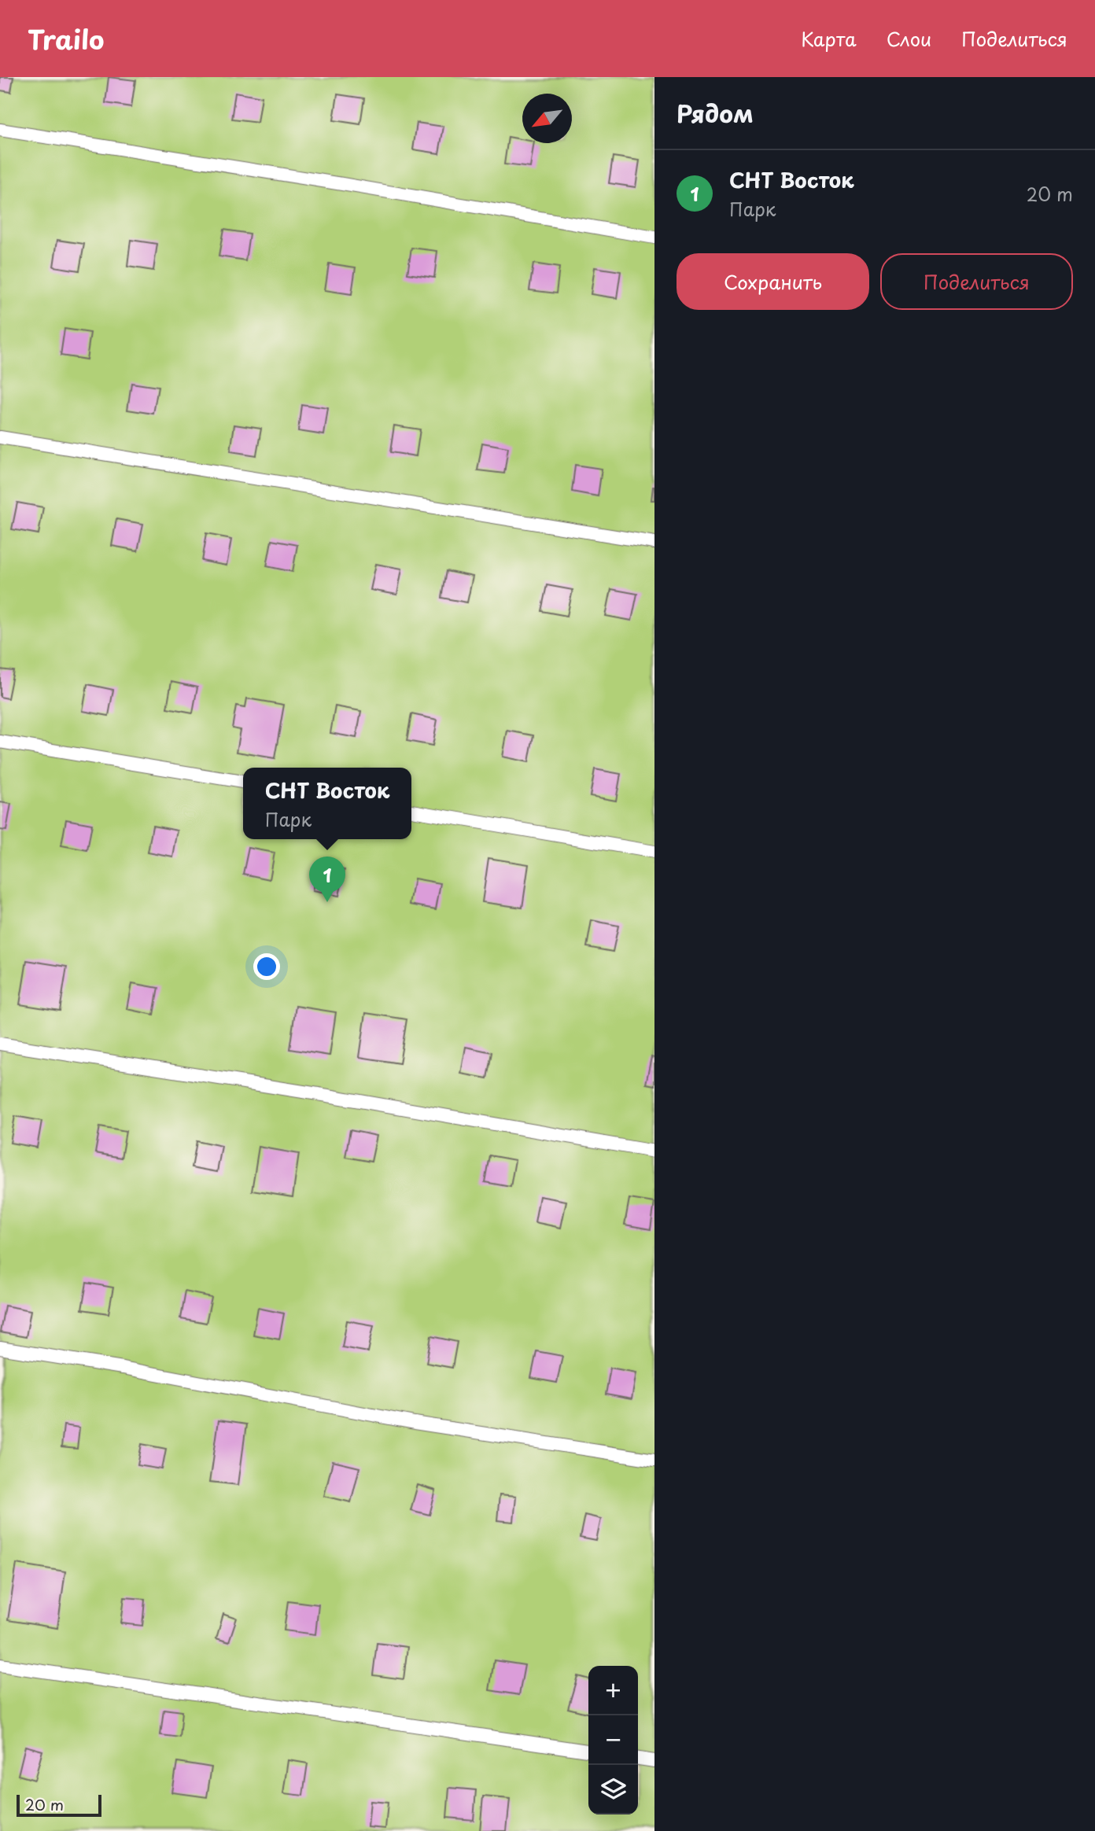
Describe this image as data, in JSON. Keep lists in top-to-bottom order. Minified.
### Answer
{"scale_bar":"20 m","north":"bottom left","page":{"header":"Trailo","nav":["Карта","Слои","Поделиться"],"heading":"Рядом","list":[{"mark":"1","name":"СНТ Восток","note":"Парк","value":"20 m"}],"buttons":["Сохранить","Поделиться"],"popup":["СНТ Восток","Парк"],"pins":"1","map_buttons":["+","−"],"scale":"20 m"}}
